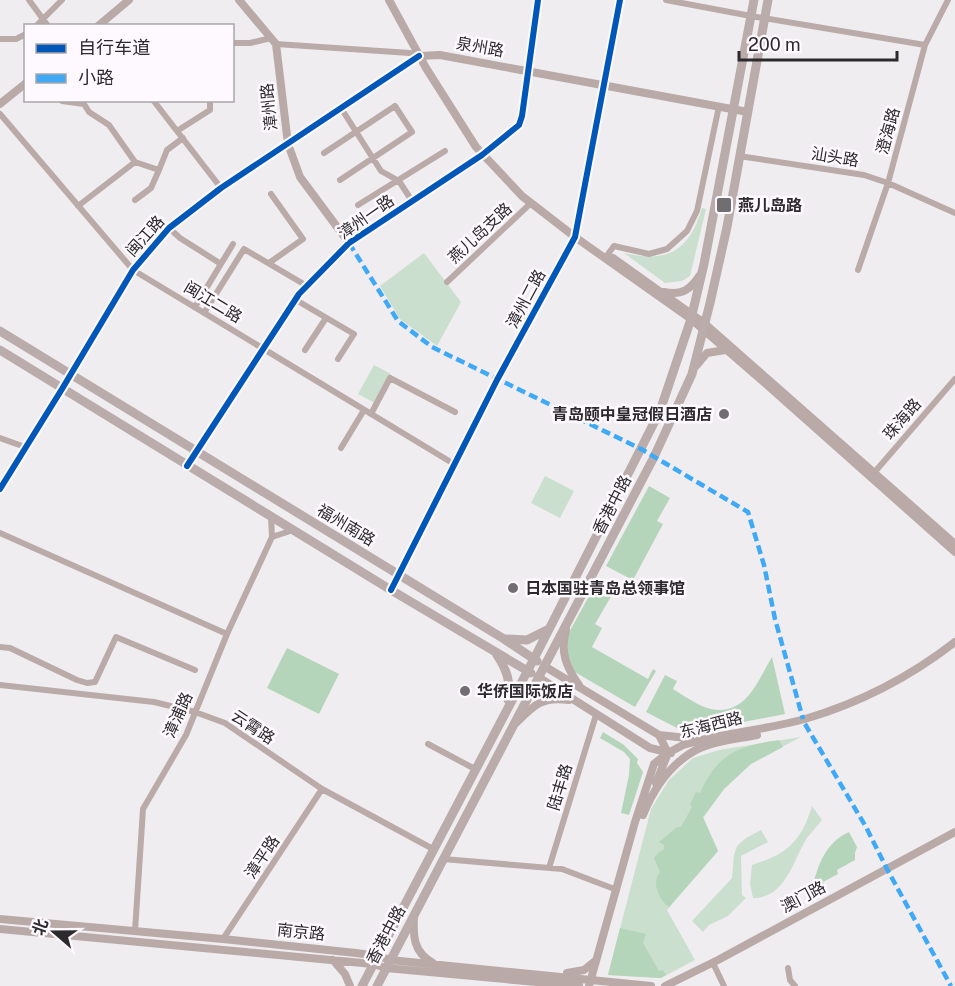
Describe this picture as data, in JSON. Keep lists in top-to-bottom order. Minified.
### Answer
{"streets":{"main road":["泉州路","漳州路","漳州一路","闽江路","香港中路","福州南路","东海西路","澳门路","南京路"],"street":["澄海路","汕头路","燕儿岛支路","漳州二路","闽江二路","珠海路","漳浦路","云霄路","陆丰路","漳平路"]},"crossings":[["泉州路","漳州路"],["泉州路","漳州一路"],["泉州路","闽江路"],["泉州路","漳州二路"],["泉州路","香港中路"],["漳州路","漳州一路"],["漳州路","闽江路"],["澄海路","汕头路"],["汕头路","香港中路"],["漳州一路","闽江二路"],["漳州一路","福州南路"],["闽江路","闽江二路"],["闽江路","福州南路"],["漳州二路","闽江二路"],["漳州二路","福州南路"],["香港中路","福州南路"],["香港中路","云霄路"],["香港中路","南京路"],["福州南路","东海西路"],["福州南路","陆丰路"],["漳浦路","云霄路"],["漳浦路","南京路"],["东海西路","南京路"],["云霄路","漳平路"],["漳平路","南京路"]],"places":{"transit":["燕儿岛路"],"other":["青岛颐中皇冠假日酒店","日本国驻青岛总领事馆","华侨国际饭店"]},"legend":["自行车道","小路"],"scale_bar":"200 m","north":"left"}
